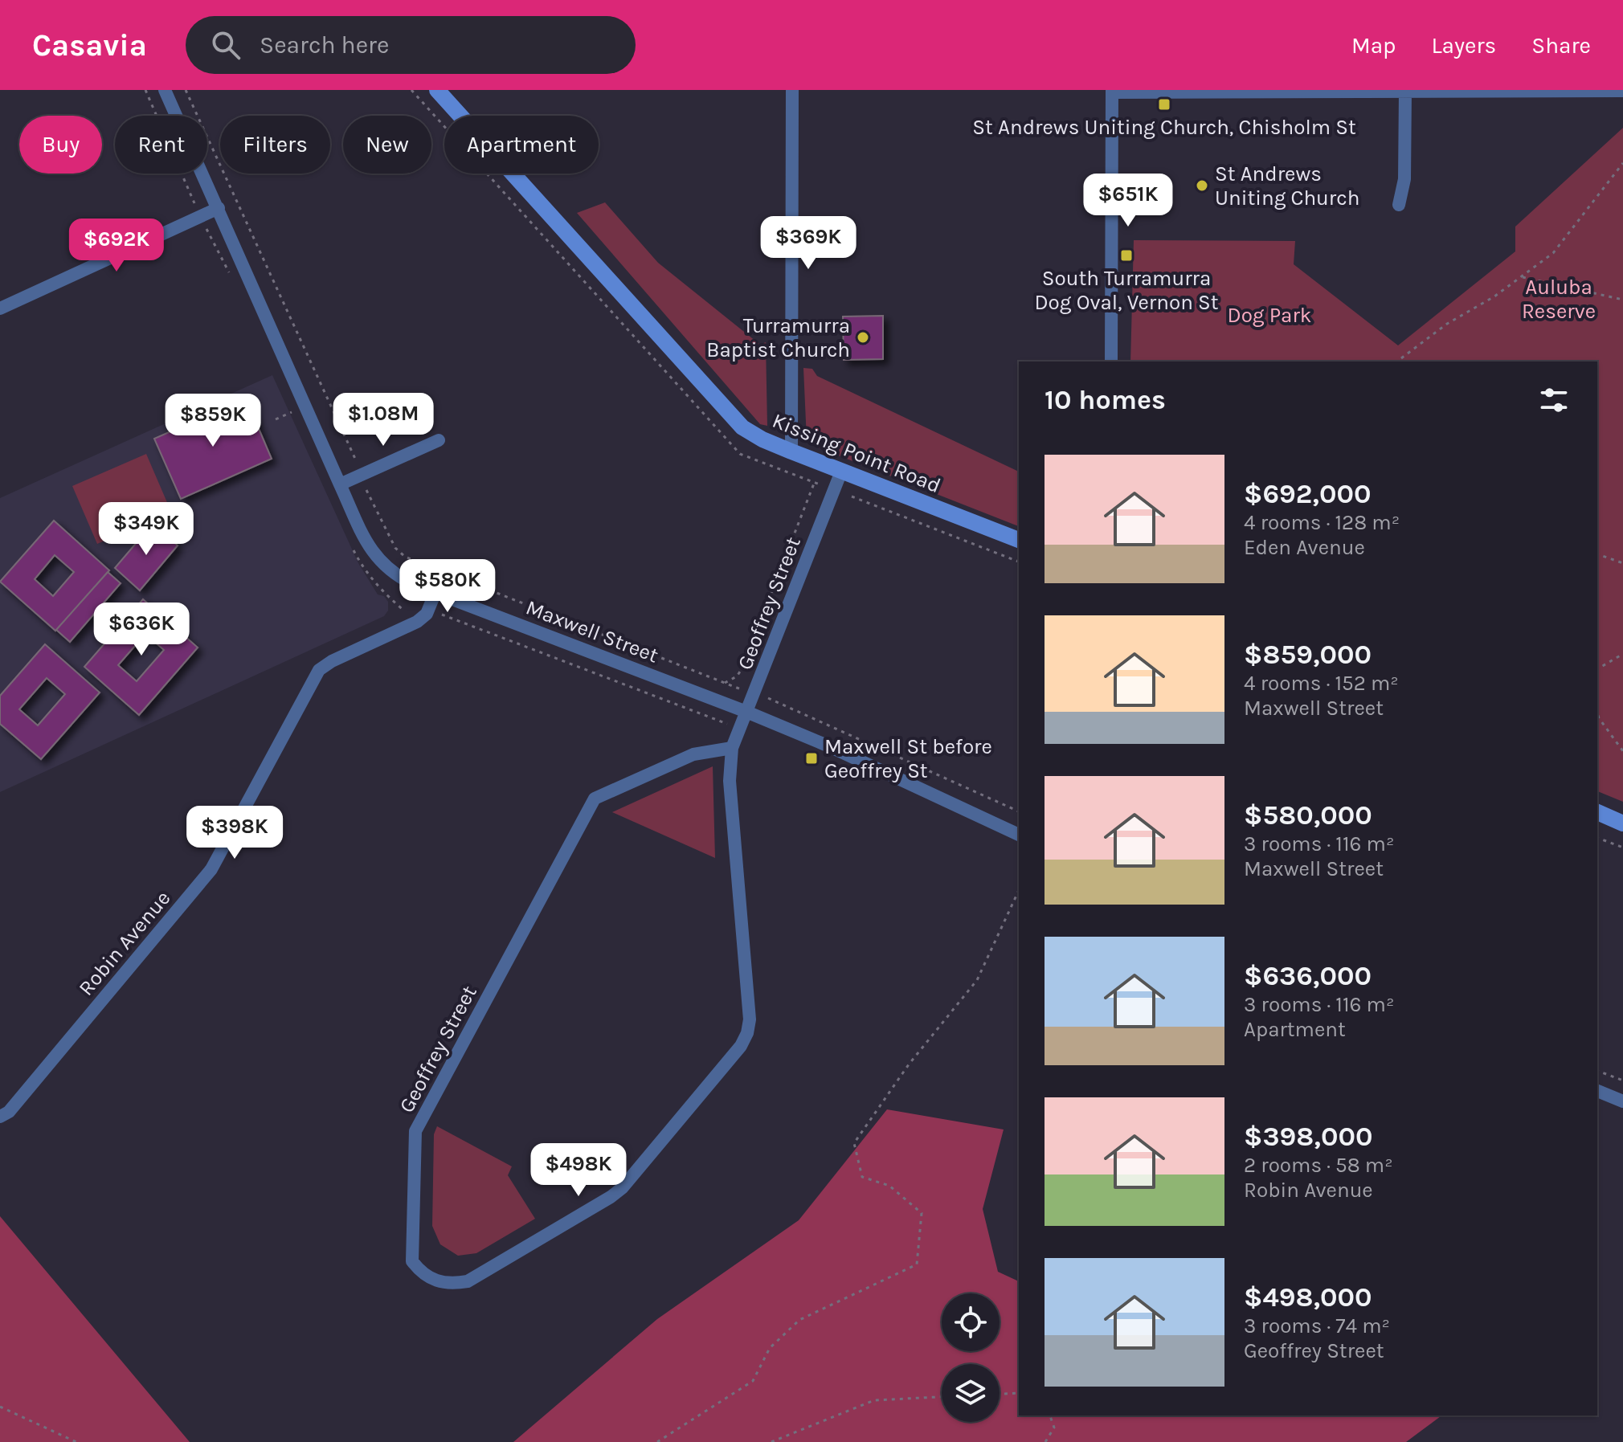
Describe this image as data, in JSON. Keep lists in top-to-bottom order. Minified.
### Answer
{"streets":{"street":["Kissing Point Road","Geoffrey Street","Maxwell Street","Robin Avenue"]},"crossings":[["Kissing Point Road","Geoffrey Street"],["Geoffrey Street","Maxwell Street"],["Maxwell Street","Robin Avenue"]],"parks":["Auluba Reserve","Dog Park"],"places":{"transit":["St Andrews Uniting Church, Chisholm St","South Turramurra Dog Oval, Vernon St","Maxwell St before Geoffrey St"],"other":["St Andrews Uniting Church","Turramurra Baptist Church"]},"page":{"header":"Casavia","search":"Search here","nav":["Map","Layers","Share"],"chip":["Buy","Rent","Filters","New","Apartment"],"price":["$651K","$369K","$692K","$1.08M","$859K","$349K","$580K","$636K","$398K","$498K"],"heading":"10 homes","list":[{"name":"$692,000","note":"4 rooms · 128 m² · Eden Avenue"},{"name":"$859,000","note":"4 rooms · 152 m² · Maxwell Street"},{"name":"$580,000","note":"3 rooms · 116 m² · Maxwell Street"},{"name":"$636,000","note":"3 rooms · 116 m² · Apartment"},{"name":"$398,000","note":"2 rooms · 58 m² · Robin Avenue"},{"name":"$498,000","note":"3 rooms · 74 m² · Geoffrey Street"}]}}
